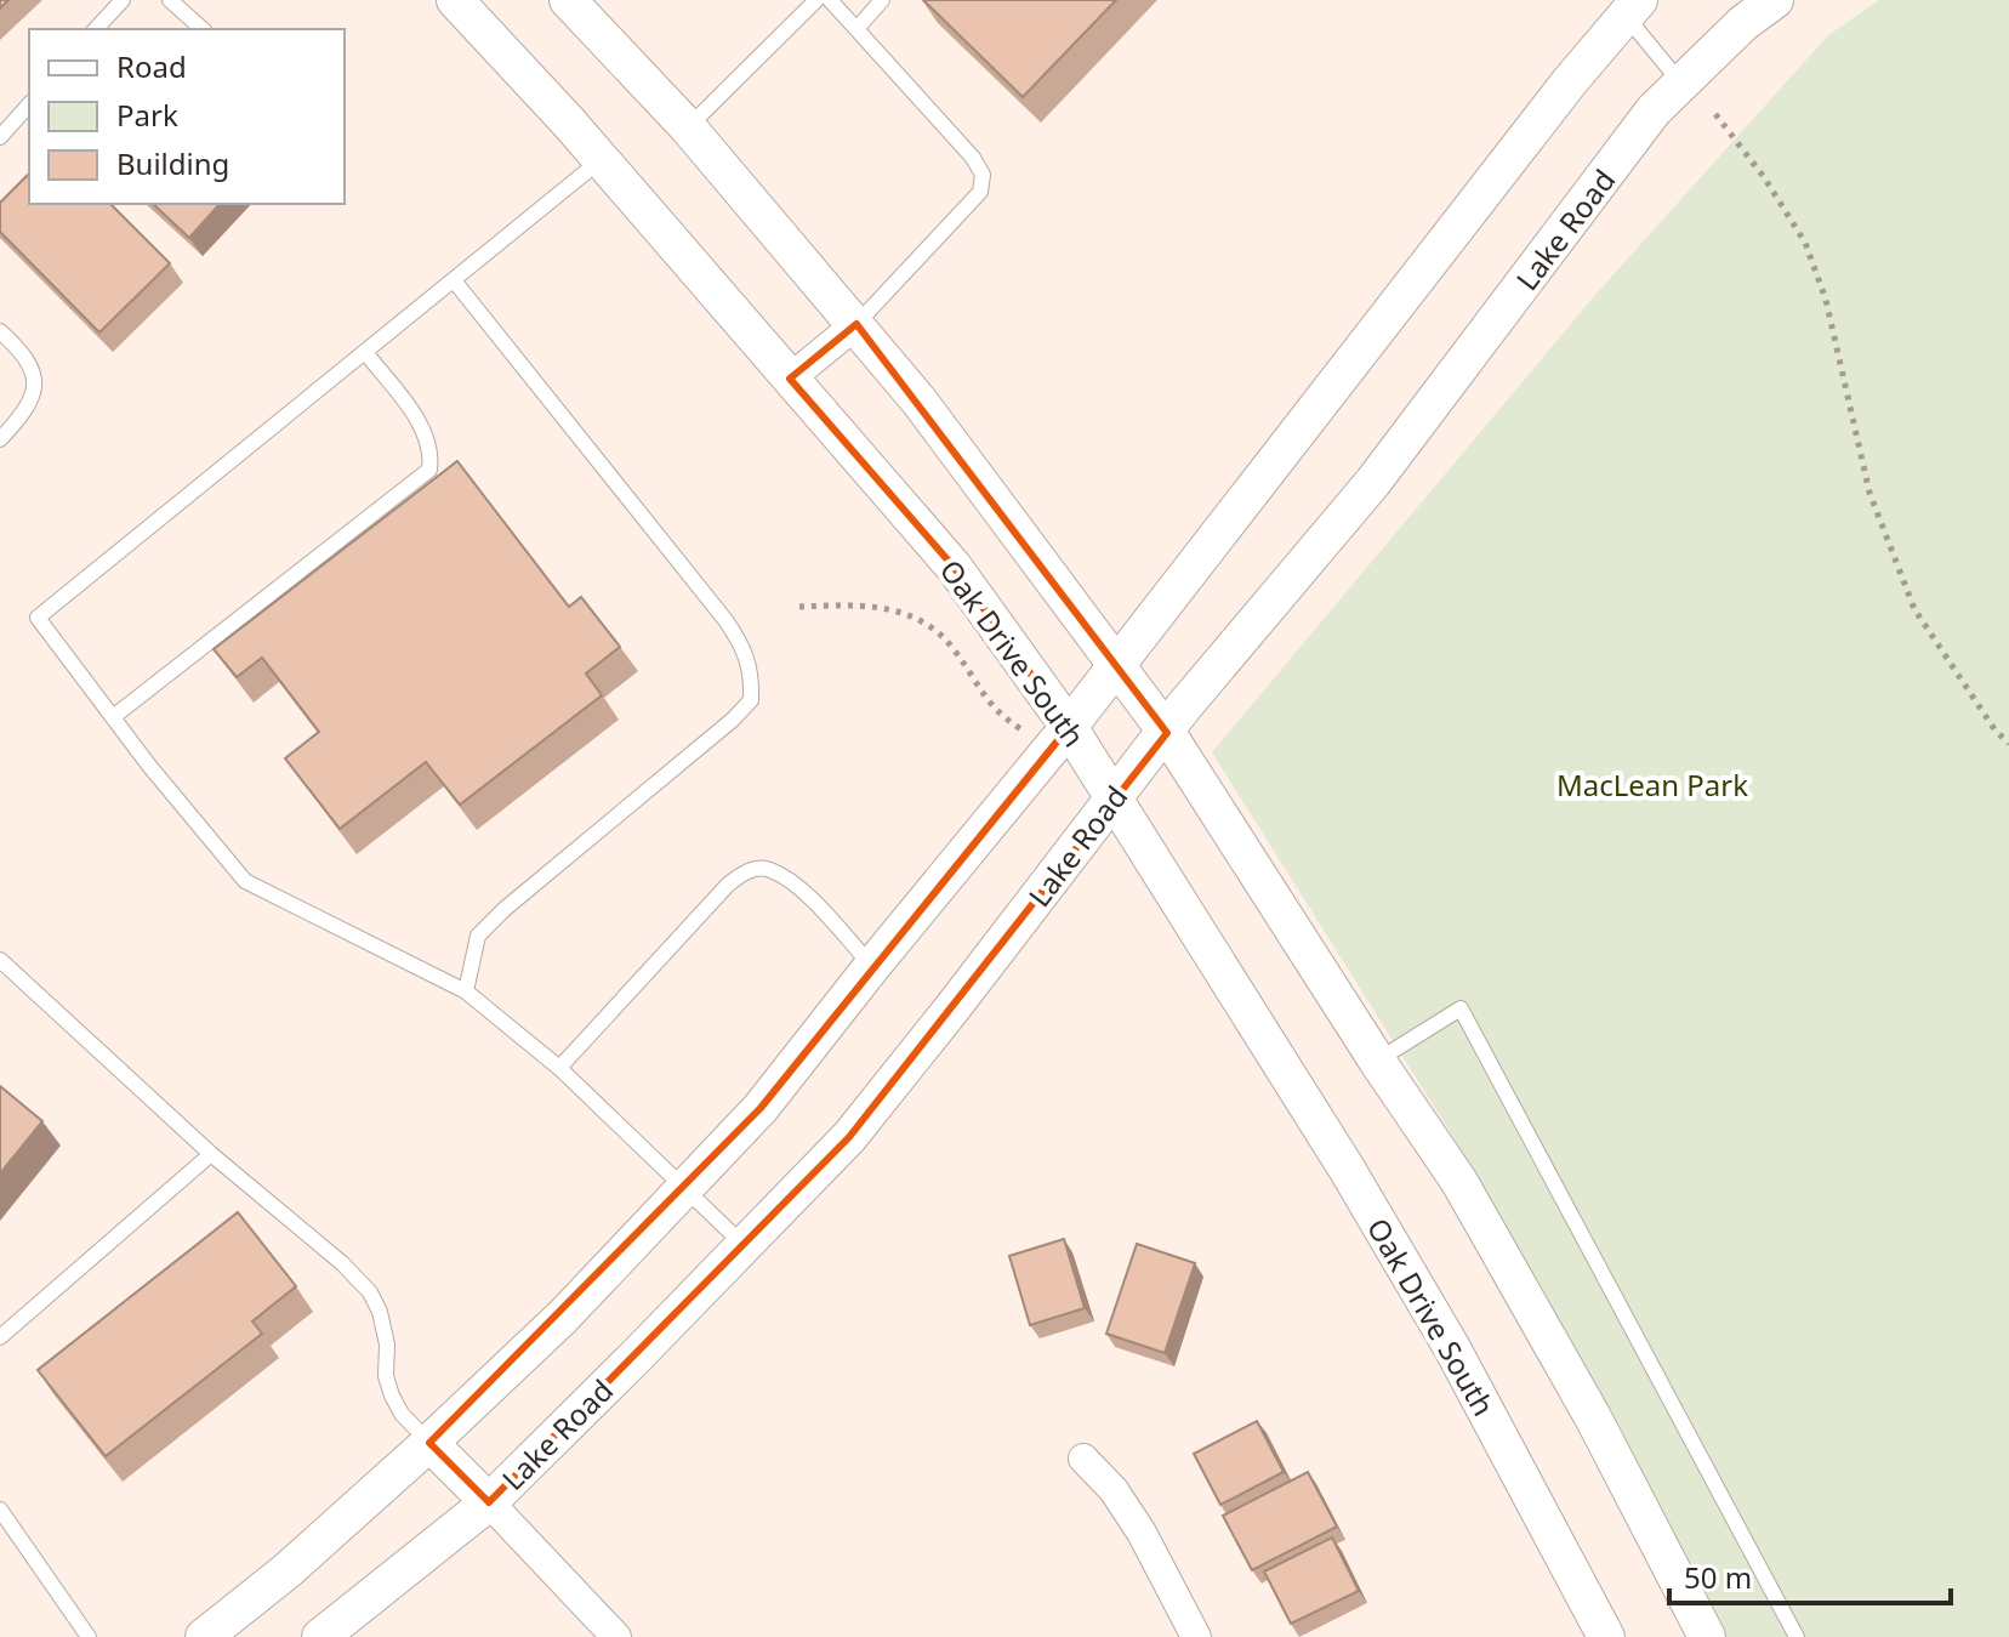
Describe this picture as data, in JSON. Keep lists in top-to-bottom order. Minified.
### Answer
{"streets":{"street":["Lake Road","Oak Drive South"]},"crossings":[["Lake Road","Oak Drive South"]],"parks":["MacLean Park"],"legend":["Road","Park","Building"],"scale_bar":"50 m"}
